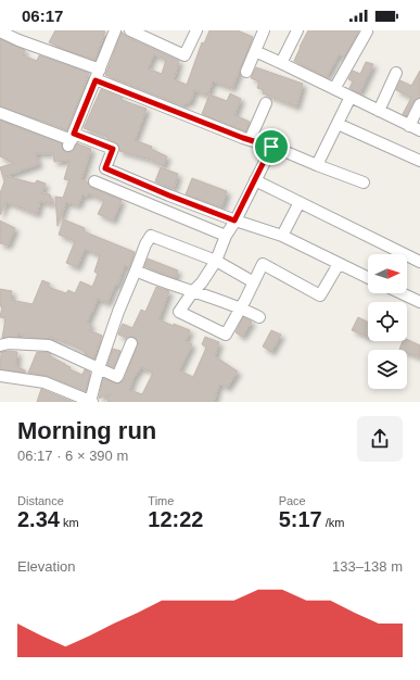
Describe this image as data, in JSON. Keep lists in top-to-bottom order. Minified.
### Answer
{"north":"right","page":{"status":"06:17","heading":["Morning run","06:17 · 6 × 390 m"],"stats":[["Distance","2.34 km"],["Time","12:22"],["Pace","5:17 /km"]],"chart":["Elevation","133–138 m"]}}
